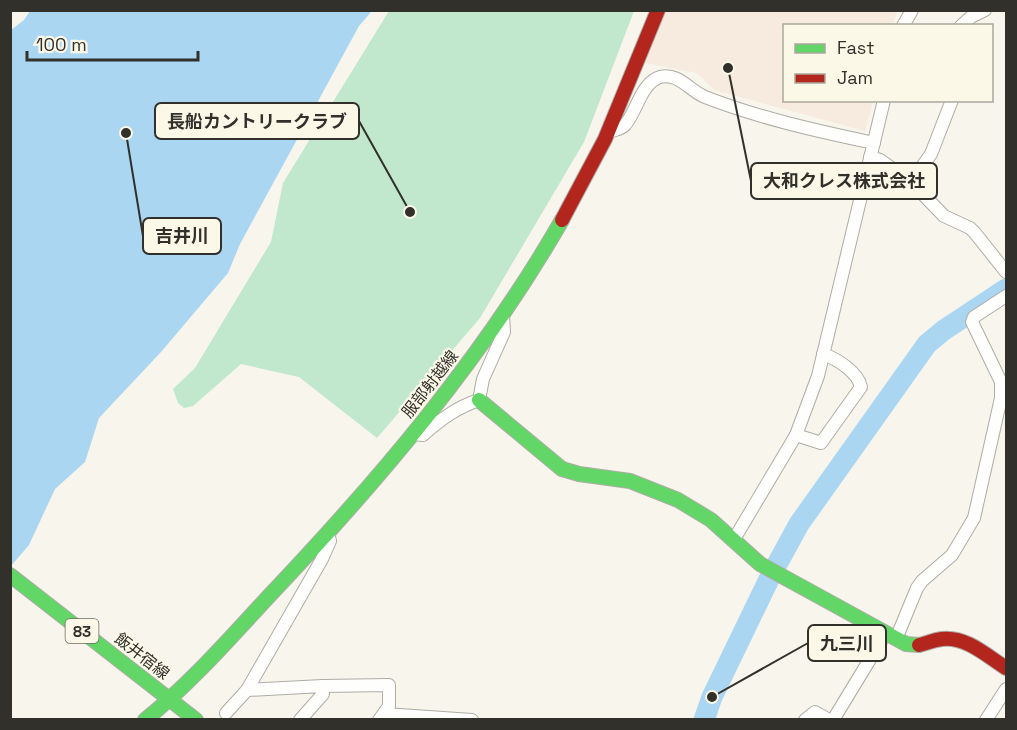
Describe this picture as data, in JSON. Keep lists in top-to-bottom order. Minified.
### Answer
{"streets":{"main road":["服部射越線","83","飯井宿線"]},"crossings":[["服部射越線","飯井宿線"]],"places":["大和クレス株式会社","吉井川","長船カントリークラブ","九三川"],"legend":["Fast","Jam"],"scale_bar":"100 m"}
